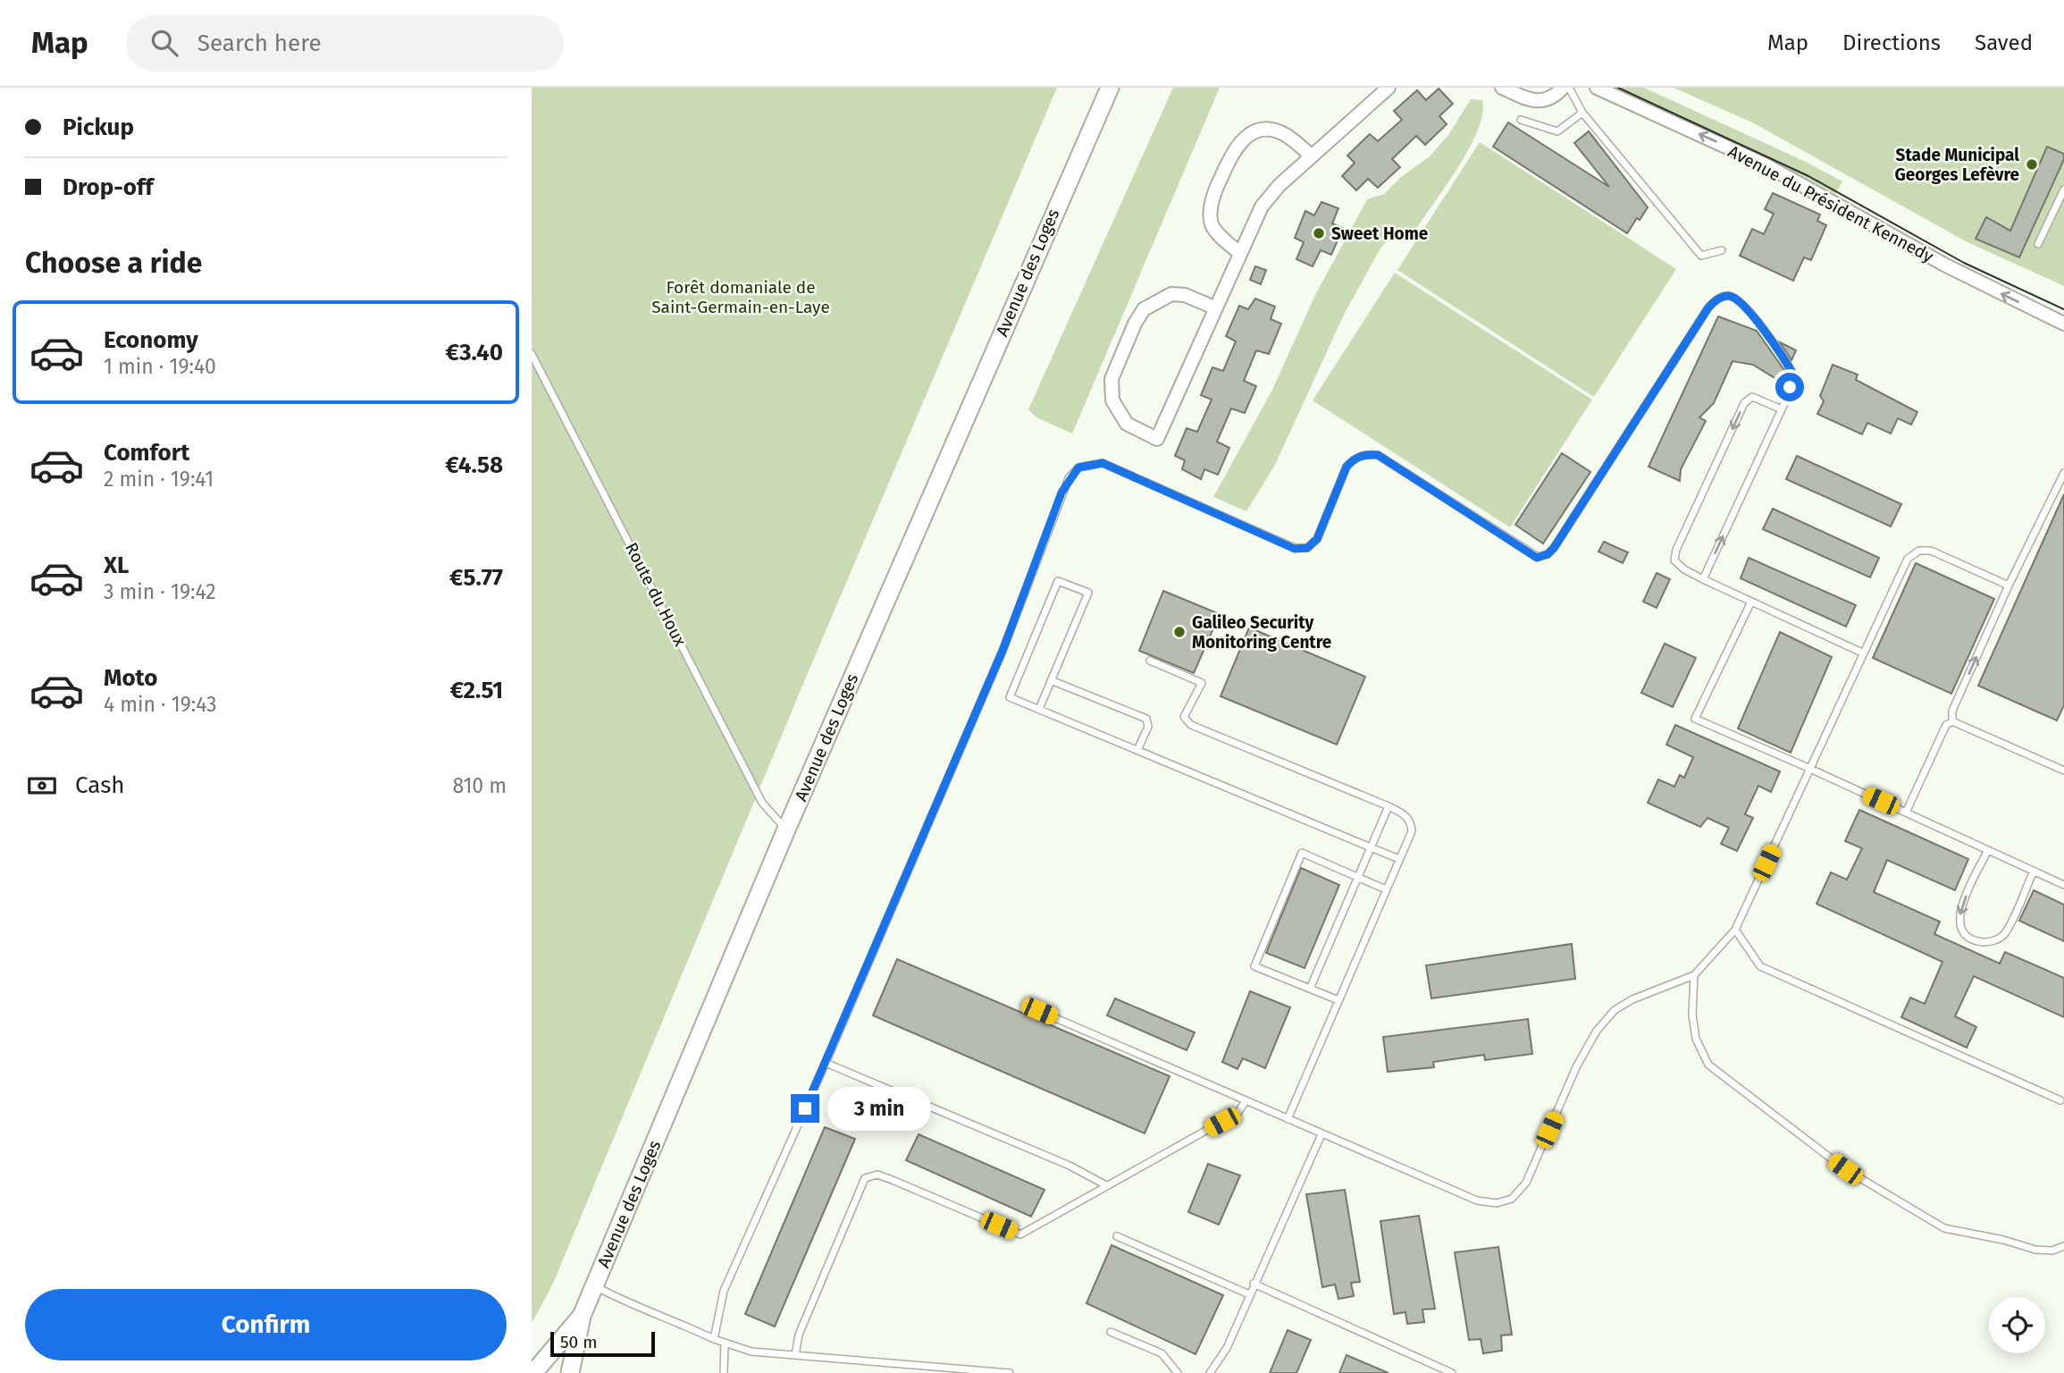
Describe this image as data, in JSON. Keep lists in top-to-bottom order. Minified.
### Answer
{"streets":{"main road":["Avenue des Loges"],"street":["Avenue du Président Kennedy"],"lane":["Route du Houx"]},"crossings":[["Avenue des Loges","Route du Houx"]],"one_way":["Avenue du Président Kennedy"],"parks":["Forêt domaniale de Saint-Germain-en-Laye"],"places":["Stade Municipal Georges Lefèvre","Sweet Home","Galileo Security Monitoring Centre"],"scale_bar":"50 m","page":{"header":"Map","search":"Search here","nav":["Map","Directions","Saved"],"banner":["Pickup","Drop-off"],"heading":"Choose a ride","list":[{"name":"Economy","note":"1 min · 19:40","value":"€3.40"},{"name":"Comfort","note":"2 min · 19:41","value":"€4.58"},{"name":"XL","note":"3 min · 19:42","value":"€5.77"},{"name":"Moto","note":"4 min · 19:43","value":"€2.51"}],"pay":["Cash","810 m"],"bubble":"3 min","buttons":"Confirm","scale":"50 m"}}
